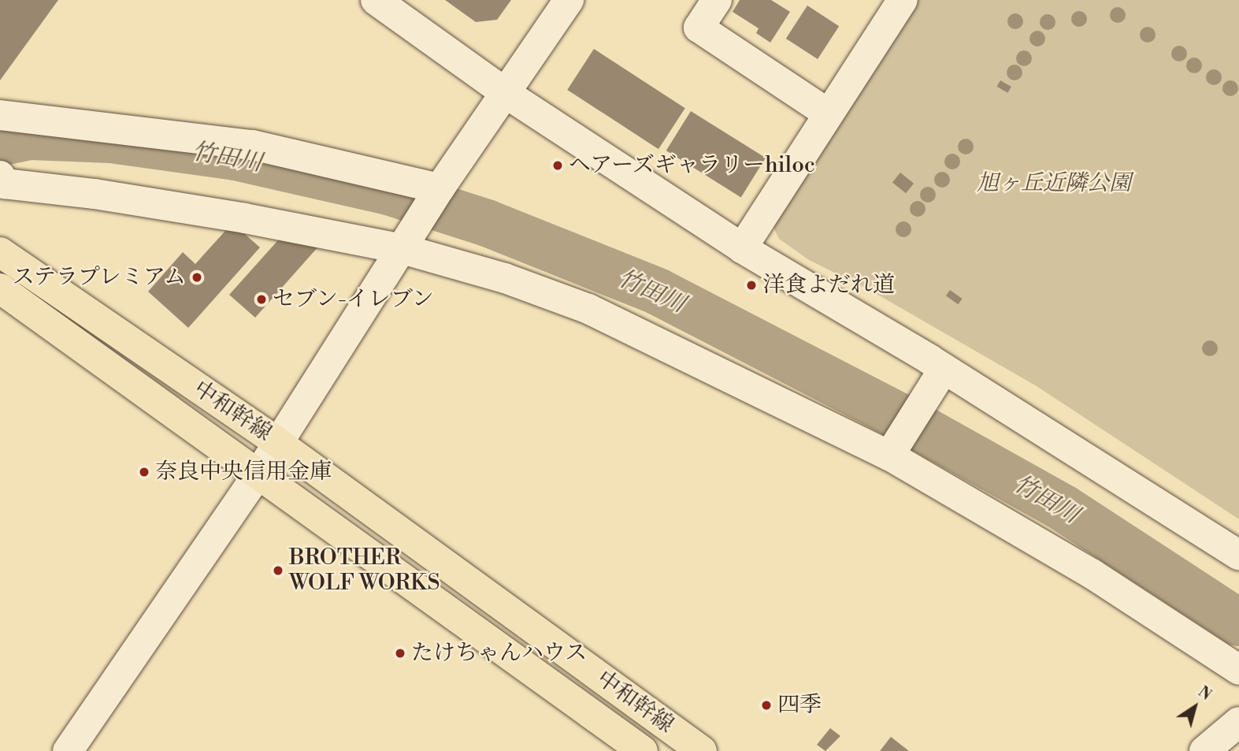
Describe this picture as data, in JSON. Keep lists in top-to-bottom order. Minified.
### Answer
{"streets":{"main road":["中和幹線"]},"water":["竹田川"],"parks":["旭ヶ丘近隣公園"],"places":["ヘアーズギャラリーhiloc","ステラプレミアム","洋食よだれ道","セブン-イレブン","奈良中央信用金庫","BROTHER WOLF WORKS","たけちゃんハウス","四季"],"north":"top right"}
